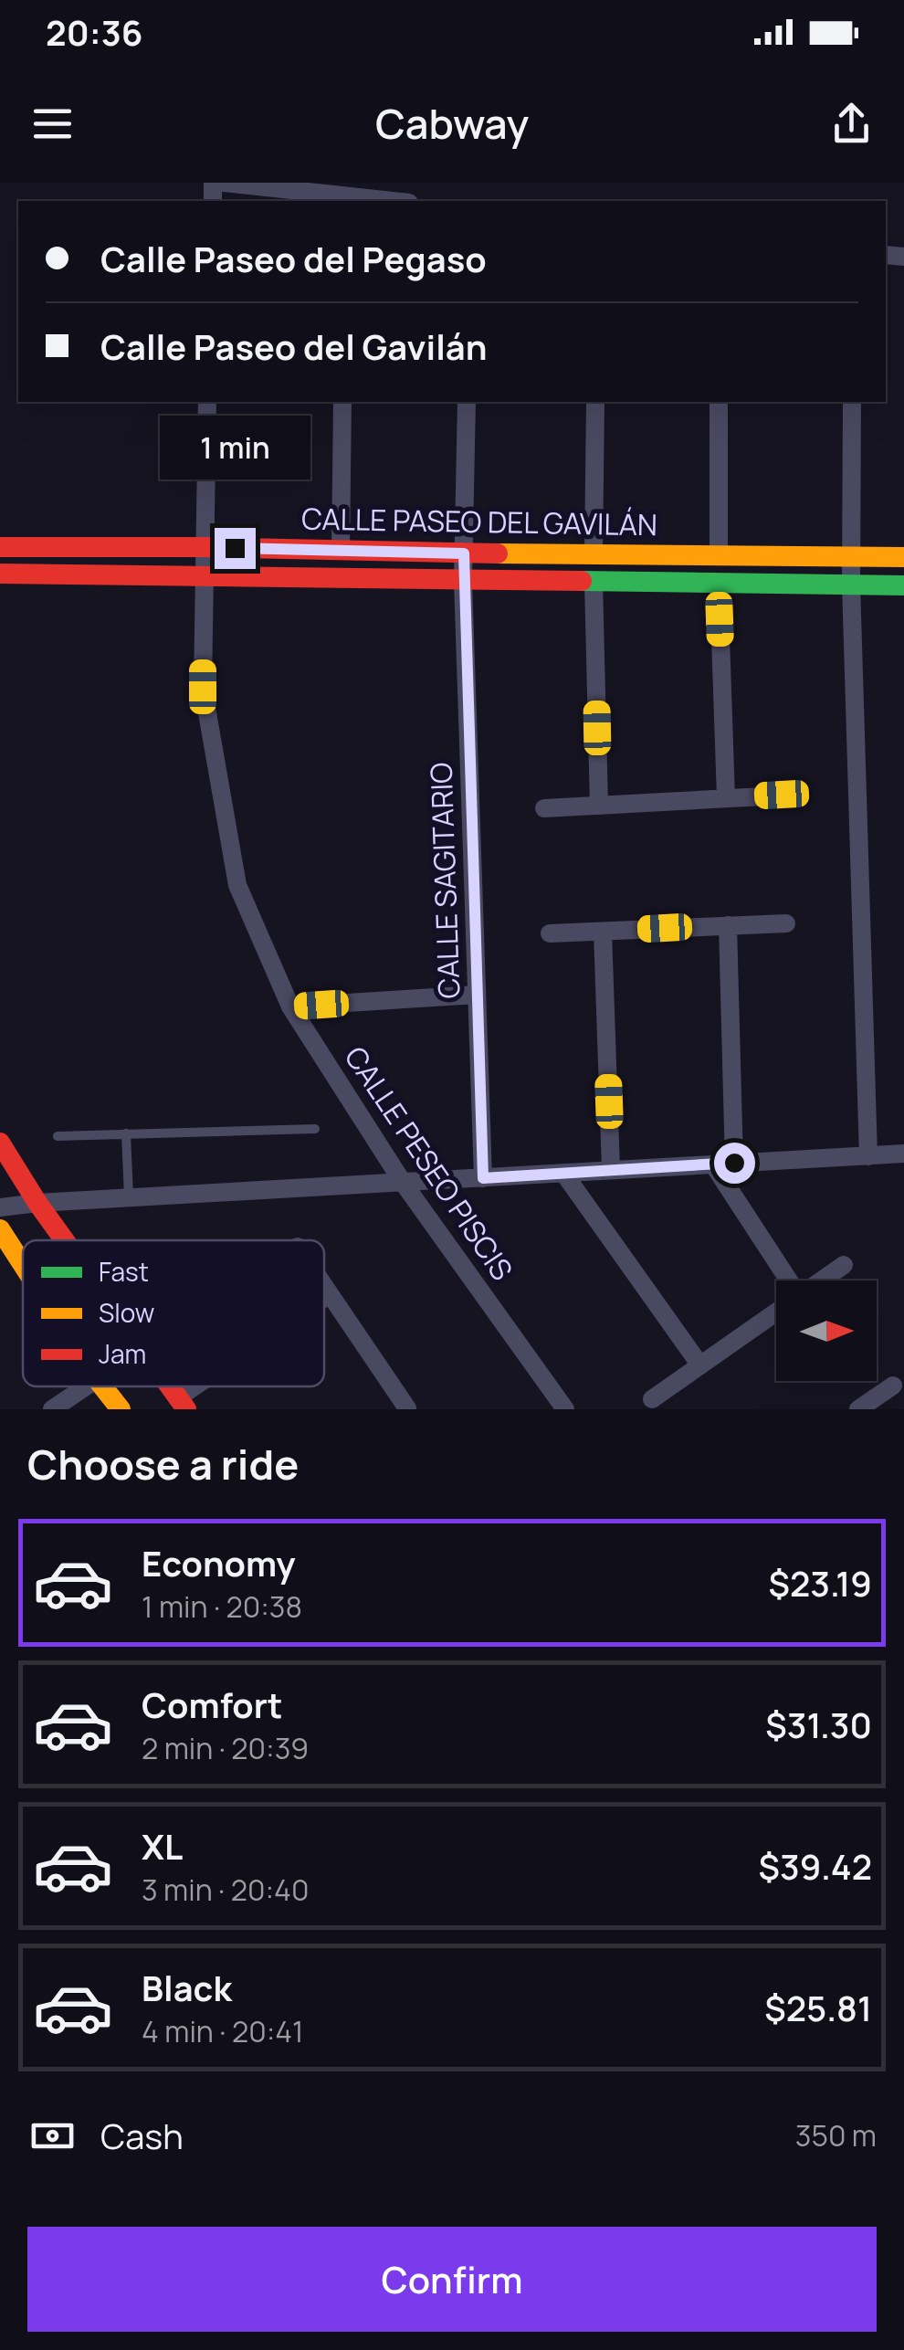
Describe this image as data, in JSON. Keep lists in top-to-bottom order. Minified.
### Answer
{"streets":{"street":["CALLE PASEO DEL GAVILÁN","CALLE SAGITARIO","CALLE PESEO PISCIS"]},"crossings":[["CALLE PASEO DEL GAVILÁN","CALLE SAGITARIO"],["CALLE PASEO DEL GAVILÁN","CALLE PESEO PISCIS"]],"legend":["Fast","Slow","Jam"],"north":"right","page":{"status":"20:36","header":"Cabway","banner":["Calle Paseo del Pegaso","Calle Paseo del Gavilán"],"bubble":"1 min","heading":"Choose a ride","list":[{"name":"Economy","note":"1 min · 20:38","value":"$23.19"},{"name":"Comfort","note":"2 min · 20:39","value":"$31.30"},{"name":"XL","note":"3 min · 20:40","value":"$39.42"},{"name":"Black","note":"4 min · 20:41","value":"$25.81"}],"pay":["Cash","350 m"],"buttons":"Confirm"}}
